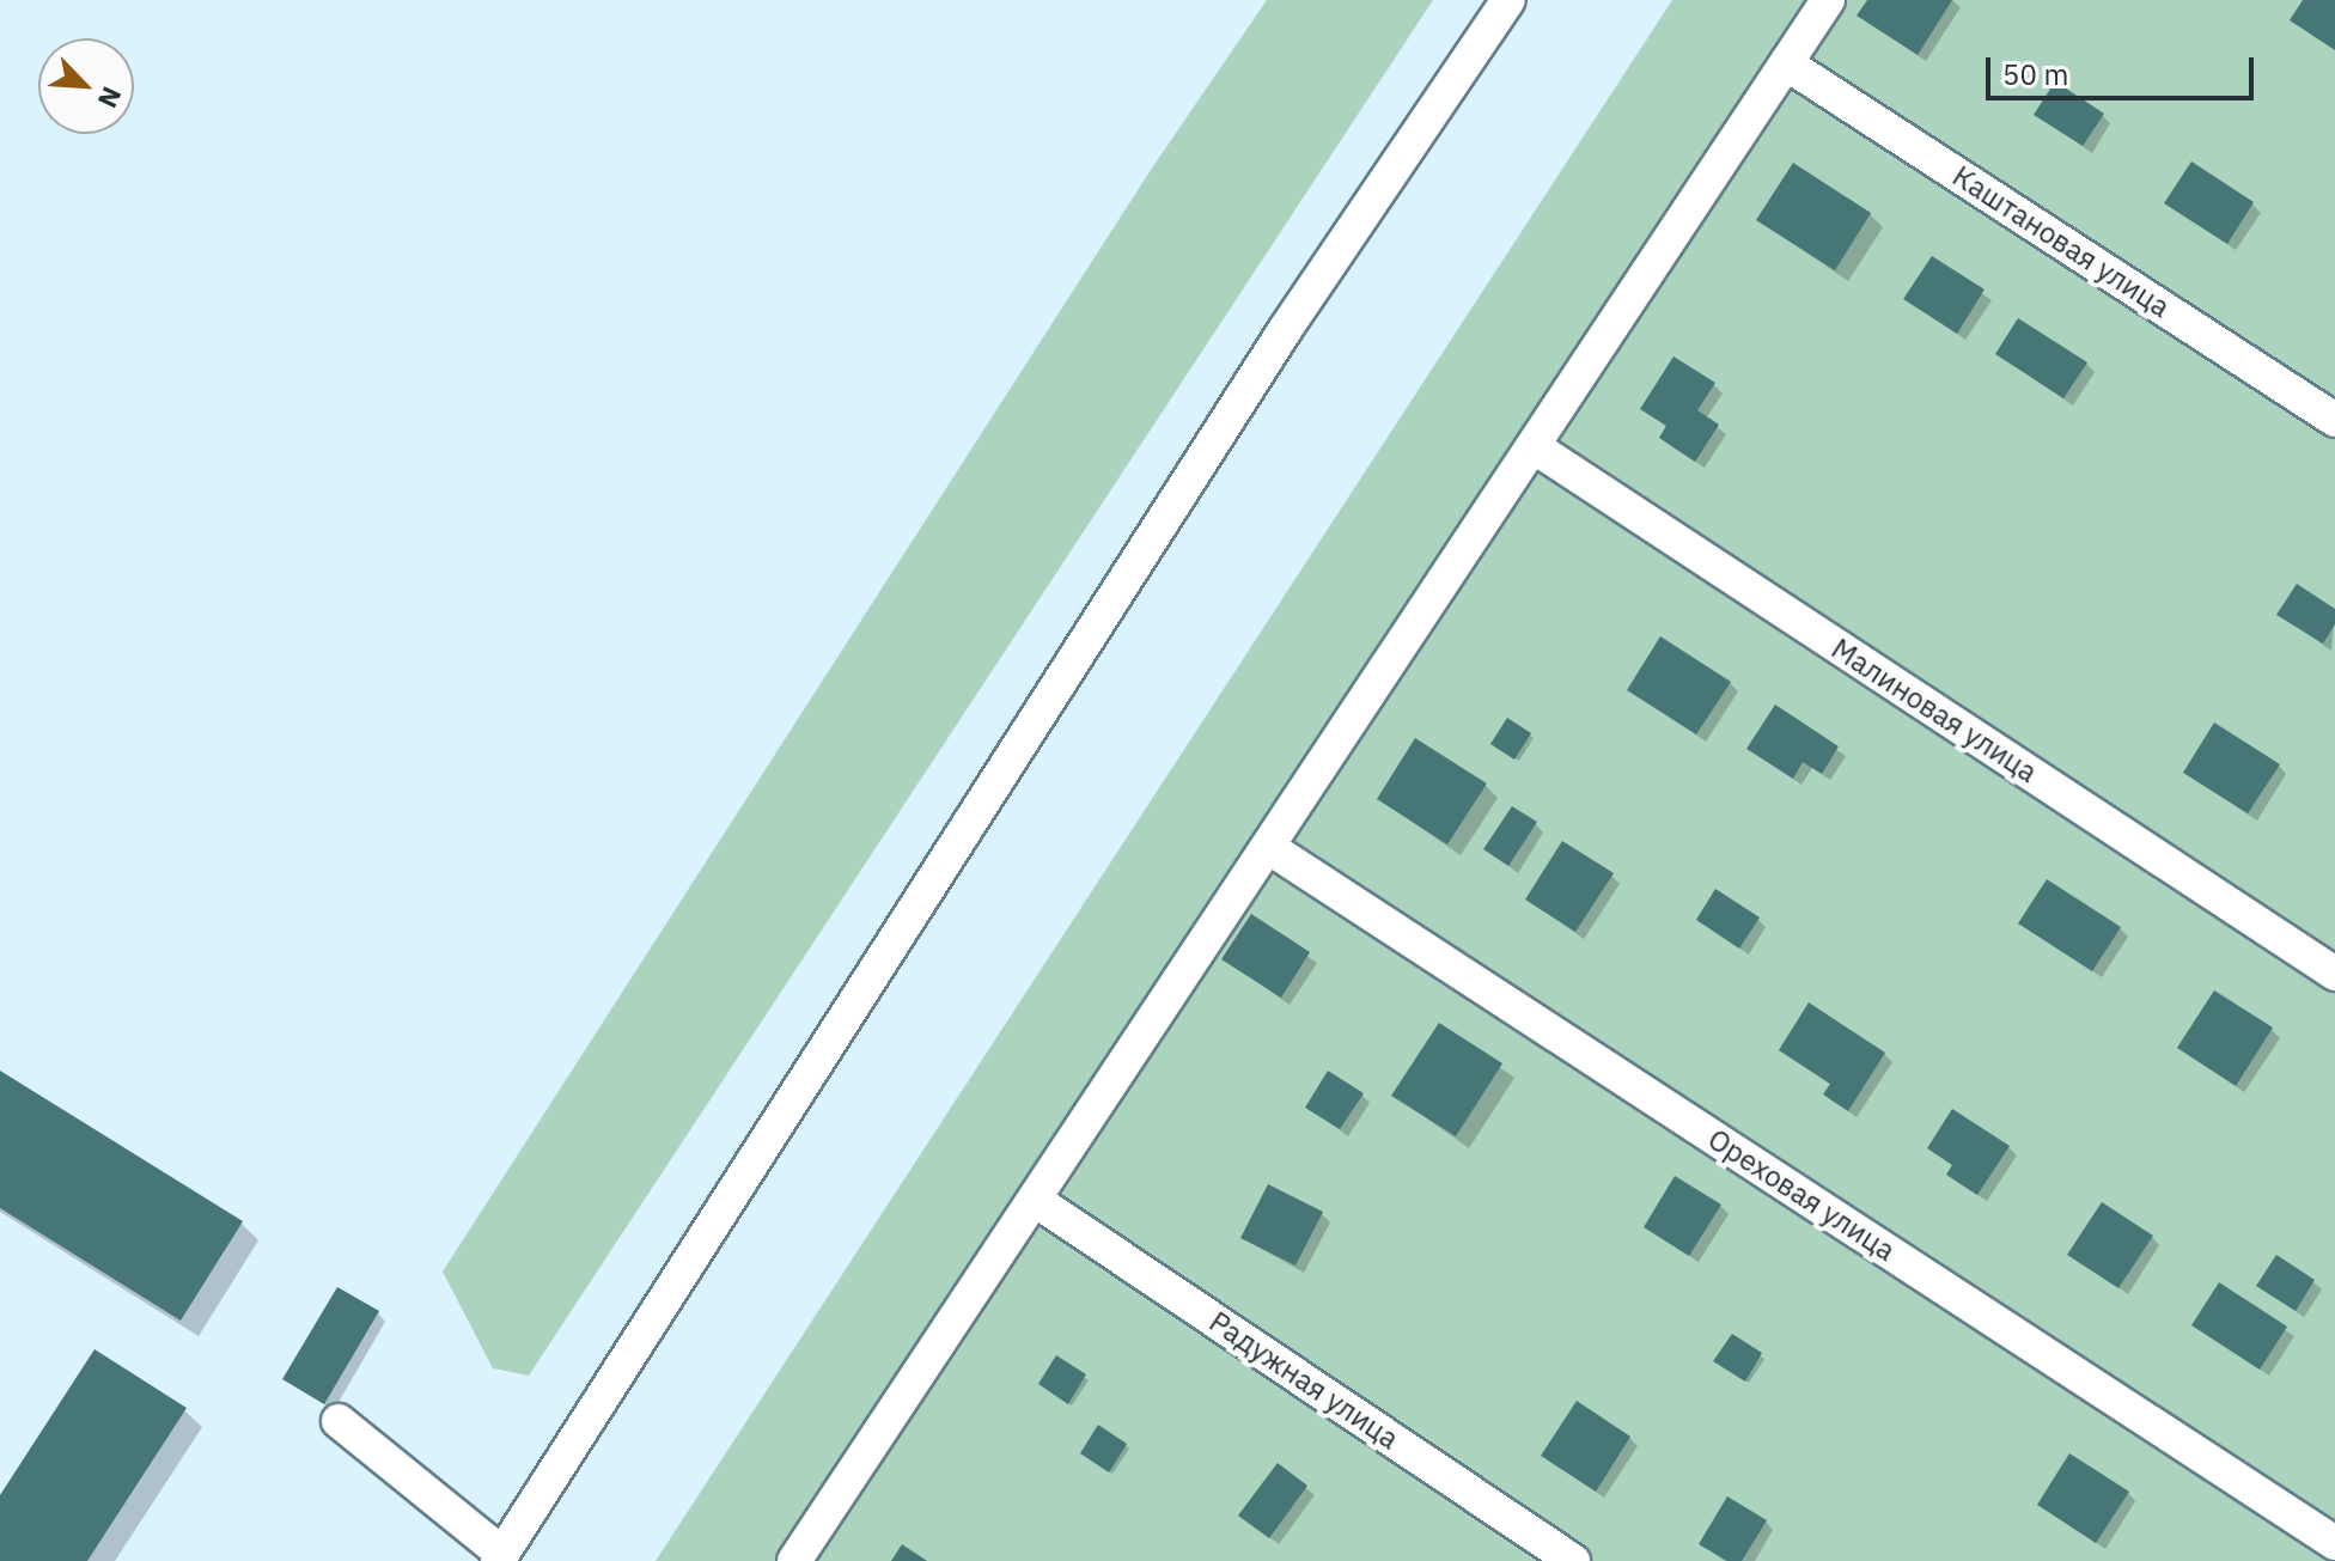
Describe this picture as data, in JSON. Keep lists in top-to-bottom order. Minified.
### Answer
{"streets":{"street":["Каштановая улица","Малиновая улица","Ореховая улица","Радужная улица"]},"scale_bar":"50 m","north":"bottom right"}
